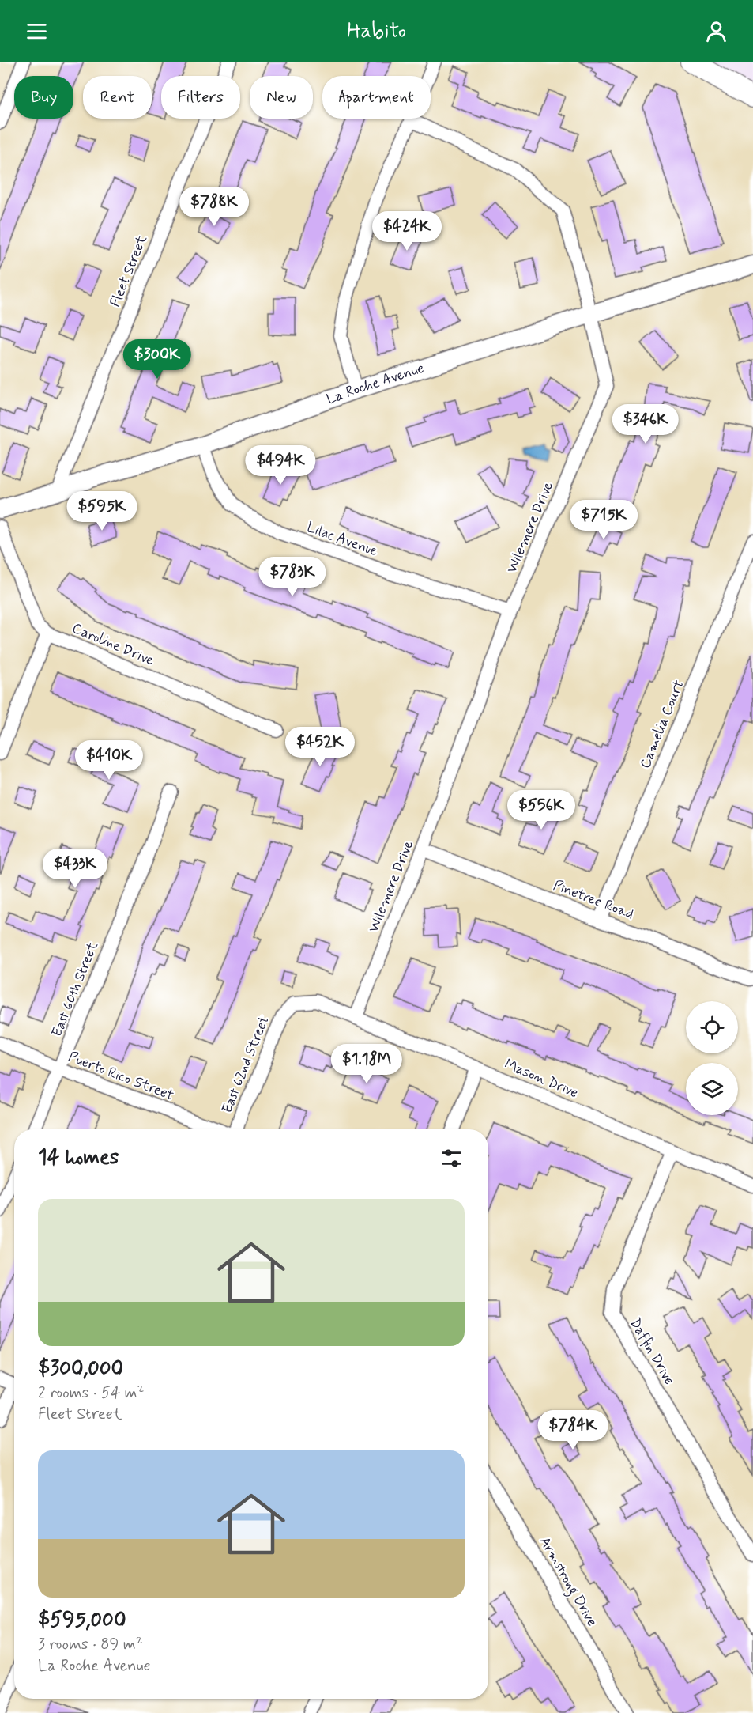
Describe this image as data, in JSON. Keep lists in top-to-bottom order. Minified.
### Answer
{"streets":{"main road":["La Roche Avenue"],"street":["Fleet Street","Wilemere Drive","Lilac Avenue","Caroline Drive","Camelia Court","Pinetree Road","East 60th Street","East 62nd Street","Puerto Rico Street","Mason Drive","Daffin Drive","Armstrong Drive"]},"crossings":[["Fleet Street","La Roche Avenue"],["La Roche Avenue","Wilemere Drive"],["La Roche Avenue","Lilac Avenue"],["Wilemere Drive","Lilac Avenue"],["Wilemere Drive","Pinetree Road"],["Wilemere Drive","Mason Drive"],["Camelia Court","Pinetree Road"],["East 60th Street","Puerto Rico Street"],["East 62nd Street","Mason Drive"],["Mason Drive","Daffin Drive"]],"page":{"header":"Habito","chip":["Buy","Rent","Filters","New","Apartment"],"price":["$788K","$424K","$300K","$346K","$494K","$595K","$715K","$783K","$452K","$410K","$556K","$433K","$1.18M","$784K"],"heading":"14 homes","list":[{"name":"$300,000","note":"2 rooms · 54 m² · Fleet Street"},{"name":"$595,000","note":"3 rooms · 89 m² · La Roche Avenue"}]}}
